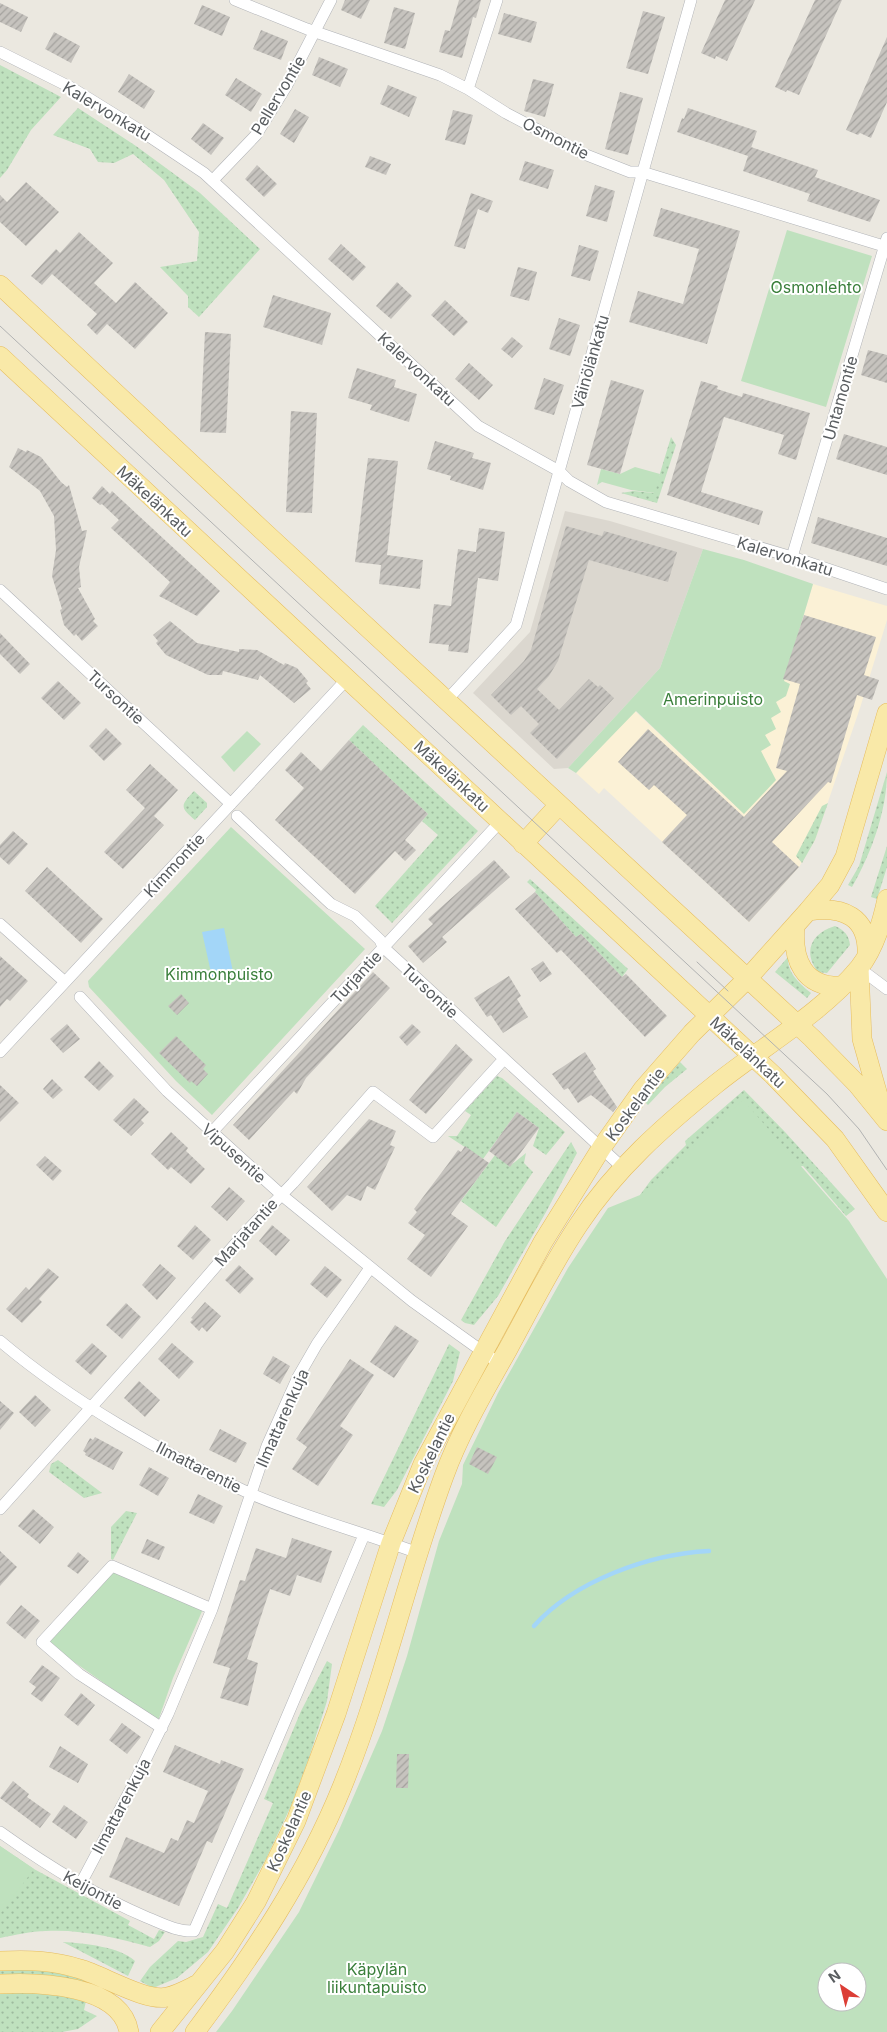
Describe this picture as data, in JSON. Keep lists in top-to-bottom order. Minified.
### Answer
{"streets":{"main road":["Mäkelänkatu","Koskelantie"],"street":["Pellervontie","Kalervonkatu","Osmontie","Väinölänkatu","Untamontie","Tursontie","Kimmontie","Turjantie","Vipusentie","Marjatantie","Ilmattarenkuja","Ilmattarentie","Keijontie"]},"crossings":[["Pellervontie","Kalervonkatu"],["Pellervontie","Osmontie"],["Kalervonkatu","Väinölänkatu"],["Kalervonkatu","Untamontie"],["Osmontie","Väinölänkatu"],["Osmontie","Untamontie"],["Mäkelänkatu","Kimmontie"],["Mäkelänkatu","Turjantie"],["Mäkelänkatu","Koskelantie"],["Tursontie","Kimmontie"],["Tursontie","Turjantie"],["Tursontie","Koskelantie"],["Tursontie","Marjatantie"],["Turjantie","Vipusentie"],["Koskelantie","Vipusentie"],["Koskelantie","Ilmattarentie"],["Vipusentie","Marjatantie"],["Vipusentie","Ilmattarenkuja"],["Marjatantie","Ilmattarentie"],["Ilmattarenkuja","Ilmattarentie"],["Ilmattarenkuja","Keijontie"],["Ilmattarentie","Keijontie"]],"parks":["Osmonlehto","Amerinpuisto","Kimmonpuisto","Käpylän liikuntapuisto"],"north":"top left"}
